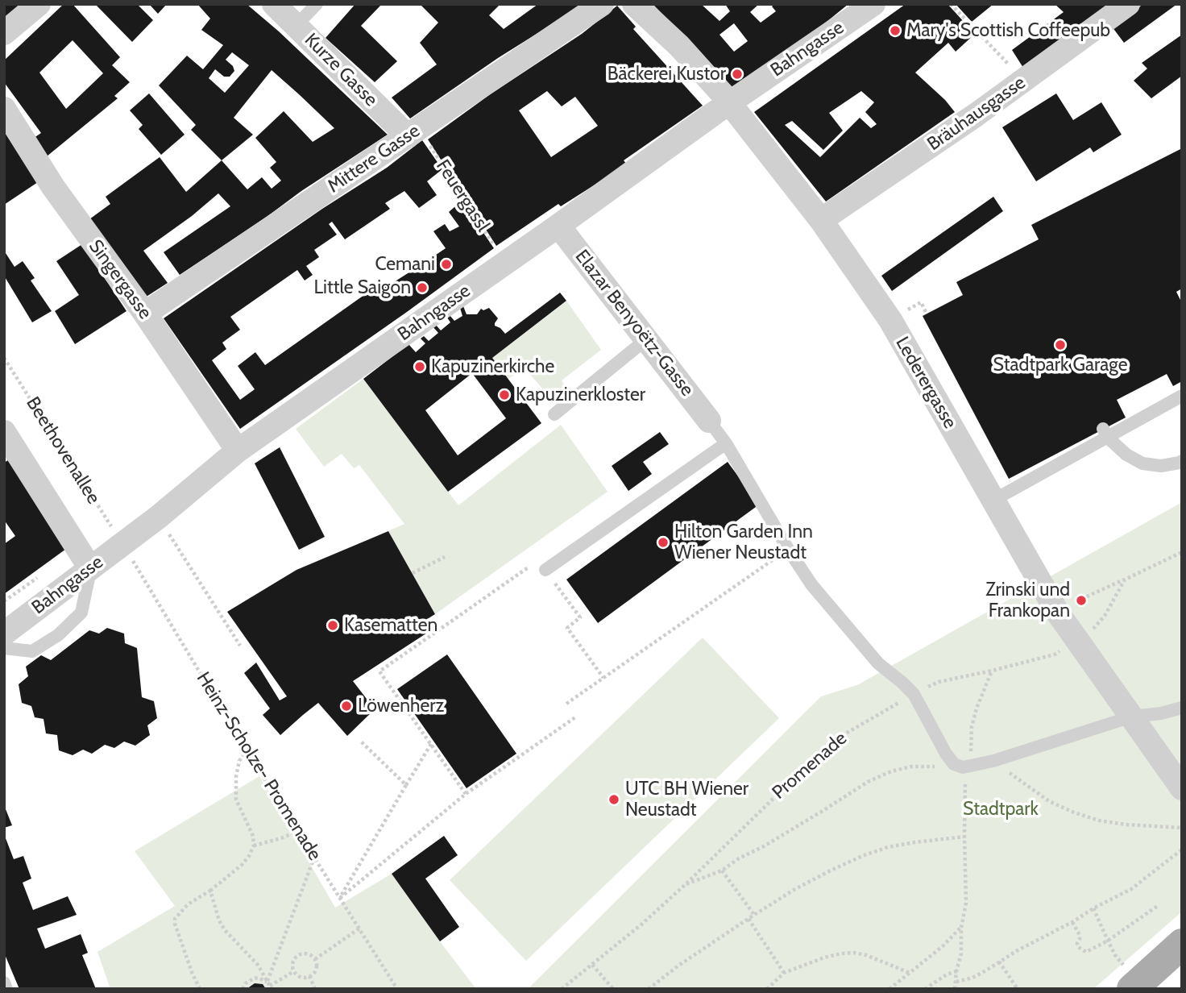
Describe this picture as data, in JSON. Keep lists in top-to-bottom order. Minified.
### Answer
{"streets":{"street":["Bahngasse","Kurze Gasse","Bräuhausgasse","Mittere Gasse","Singergasse","Elazar Benyoëtz-Gasse","Lederergasse"],"path":["Feuergassl","Beethovenallee","Promenade","Heinz-Scholze- Promenade"]},"crossings":[["Bahngasse","Feuergassl"],["Bahngasse","Singergasse"],["Bahngasse","Elazar Benyoëtz-Gasse"],["Bahngasse","Lederergasse"],["Bahngasse","Beethovenallee"],["Bahngasse","Heinz-Scholze- Promenade"],["Kurze Gasse","Mittere Gasse"],["Kurze Gasse","Feuergassl"],["Bräuhausgasse","Lederergasse"],["Mittere Gasse","Feuergassl"],["Mittere Gasse","Singergasse"],["Lederergasse","Promenade"],["Beethovenallee","Heinz-Scholze- Promenade"]],"parks":["Stadtpark"],"places":["Mary's Scottish Coffeepub","Bäckerei Kustor","Cemani","Little Saigon","Stadtpark Garage","Kapuzinerkirche","Kapuzinerkloster","Hilton Garden Inn Wiener Neustadt","Zrinski und Frankopan","Kasematten","Löwenherz","UTC BH Wiener Neustadt"]}
